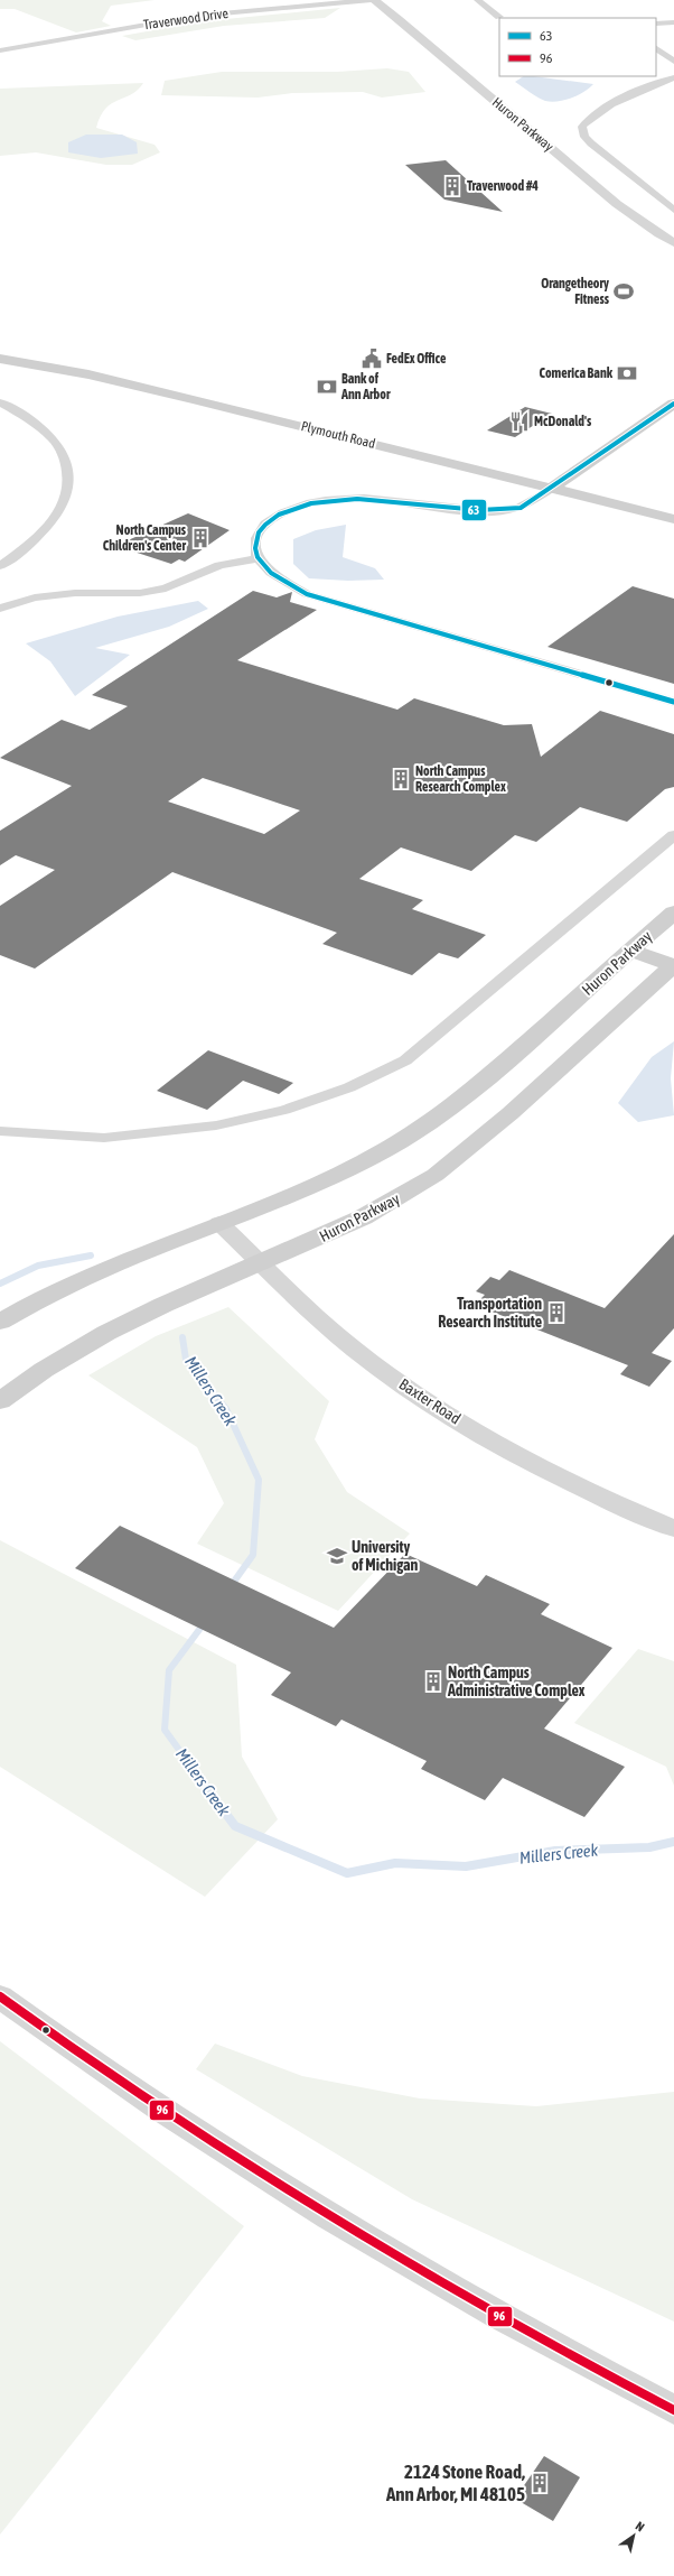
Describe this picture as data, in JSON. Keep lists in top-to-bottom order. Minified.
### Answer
{"streets":{"main road":["Huron Parkway","Plymouth Road"],"street":["Traverwood Drive","Baxter Road"]},"crossings":[["Traverwood Drive","Huron Parkway"],["Huron Parkway","Baxter Road"]],"water":["Millers Creek"],"places":{"building":["Traverwood #4","North Campus Children's Center","North Campus Research Complex","Transportation Research Institute","North Campus Administrative Complex","2124 Stone Road, Ann Arbor, MI 48105"],"sports":["Orangetheory Fitness"],"public building":["FedEx Office"],"bank":["Comerica Bank","Bank of Ann Arbor"],"restaurant":["McDonald's"],"school or university":["University of Michigan"]},"lines":["transit line 63","transit line 96"],"legend":["63","96"],"north":"top right"}
